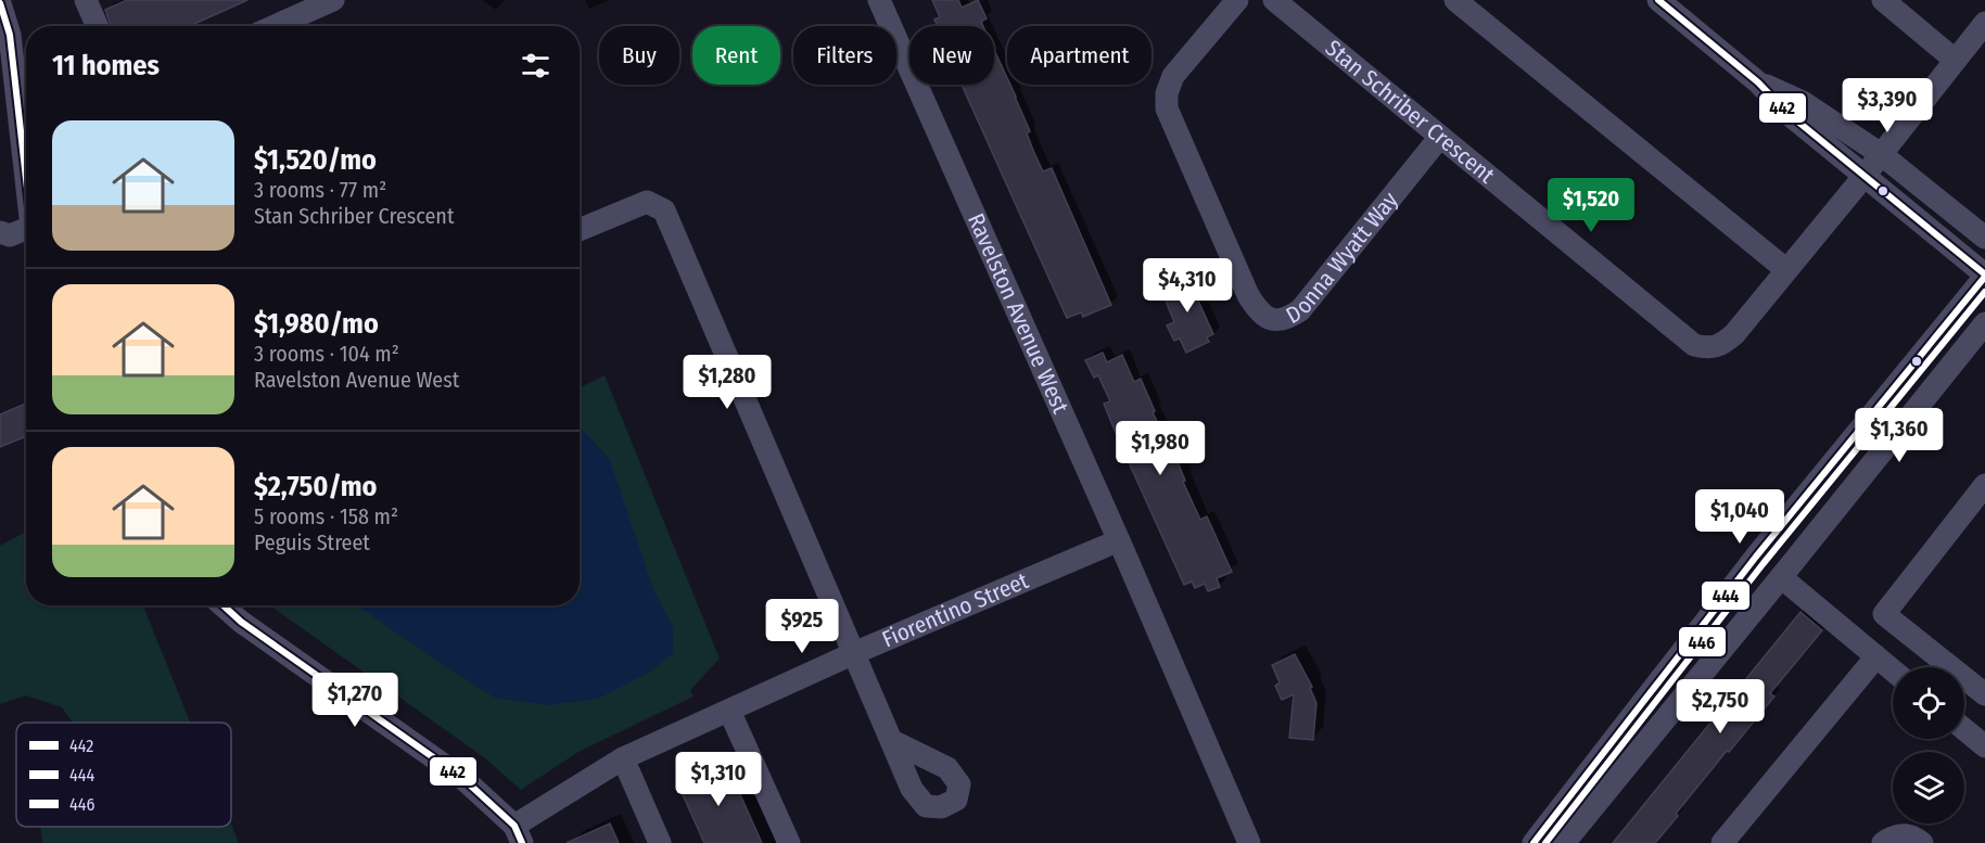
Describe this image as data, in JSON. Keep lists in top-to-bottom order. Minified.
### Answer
{"streets":{"street":["Stan Schriber Crescent","Donna Wyatt Way","Ravelston Avenue West","Fiorentino Street"]},"crossings":[["Stan Schriber Crescent","Donna Wyatt Way"],["Ravelston Avenue West","Fiorentino Street"]],"lines":["transit line 442","transit line 444","transit line 446"],"legend":["442","444","446"],"page":{"chip":["Buy","Rent","Filters","New","Apartment"],"heading":"11 homes","price":["$3,390","$1,520","$4,310","$1,280","$1,360","$1,980","$1,040","$925","$1,270","$2,750","$1,310"],"list":[{"name":"$1,520/mo","note":"3 rooms · 77 m² · Stan Schriber Crescent"},{"name":"$1,980/mo","note":"3 rooms · 104 m² · Ravelston Avenue West"},{"name":"$2,750/mo","note":"5 rooms · 158 m² · Peguis Street"}]}}
